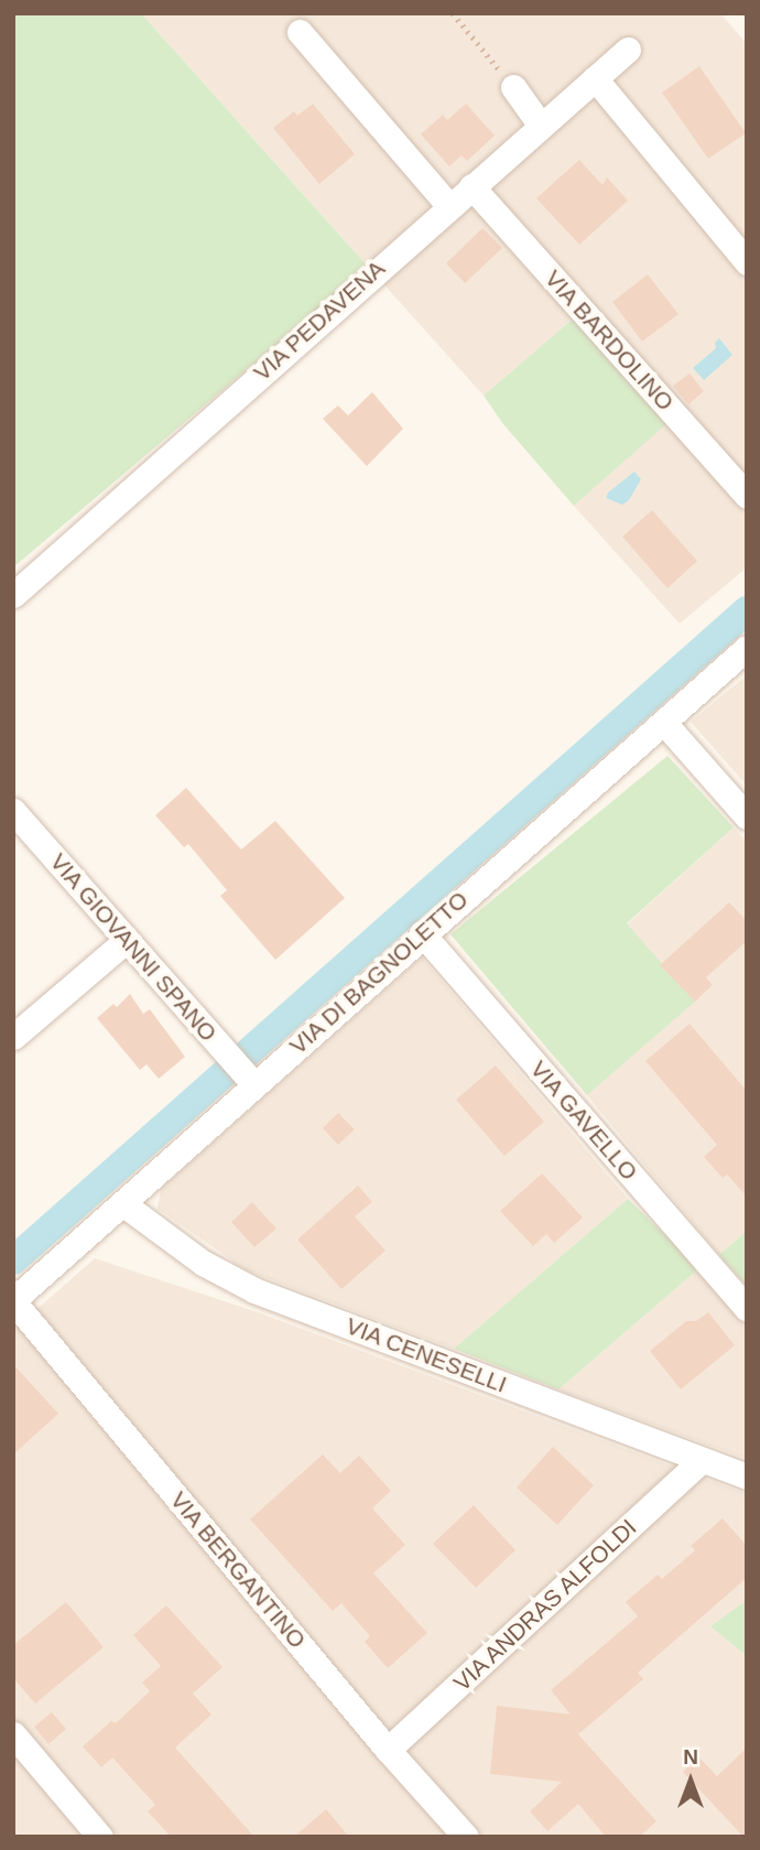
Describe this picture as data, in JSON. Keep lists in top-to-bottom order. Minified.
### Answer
{"streets":{"street":["VIA PEDAVENA","VIA BARDOLINO","VIA GIOVANNI SPANO","VIA DI BAGNOLETTO","VIA GAVELLO","VIA CENESELLI","VIA BERGANTINO","VIA ANDRAS ALFOLDI"]},"crossings":[["VIA PEDAVENA","VIA BARDOLINO"],["VIA GIOVANNI SPANO","VIA DI BAGNOLETTO"],["VIA DI BAGNOLETTO","VIA GAVELLO"],["VIA DI BAGNOLETTO","VIA CENESELLI"],["VIA DI BAGNOLETTO","VIA BERGANTINO"],["VIA CENESELLI","VIA ANDRAS ALFOLDI"],["VIA BERGANTINO","VIA ANDRAS ALFOLDI"]],"north":"top"}
